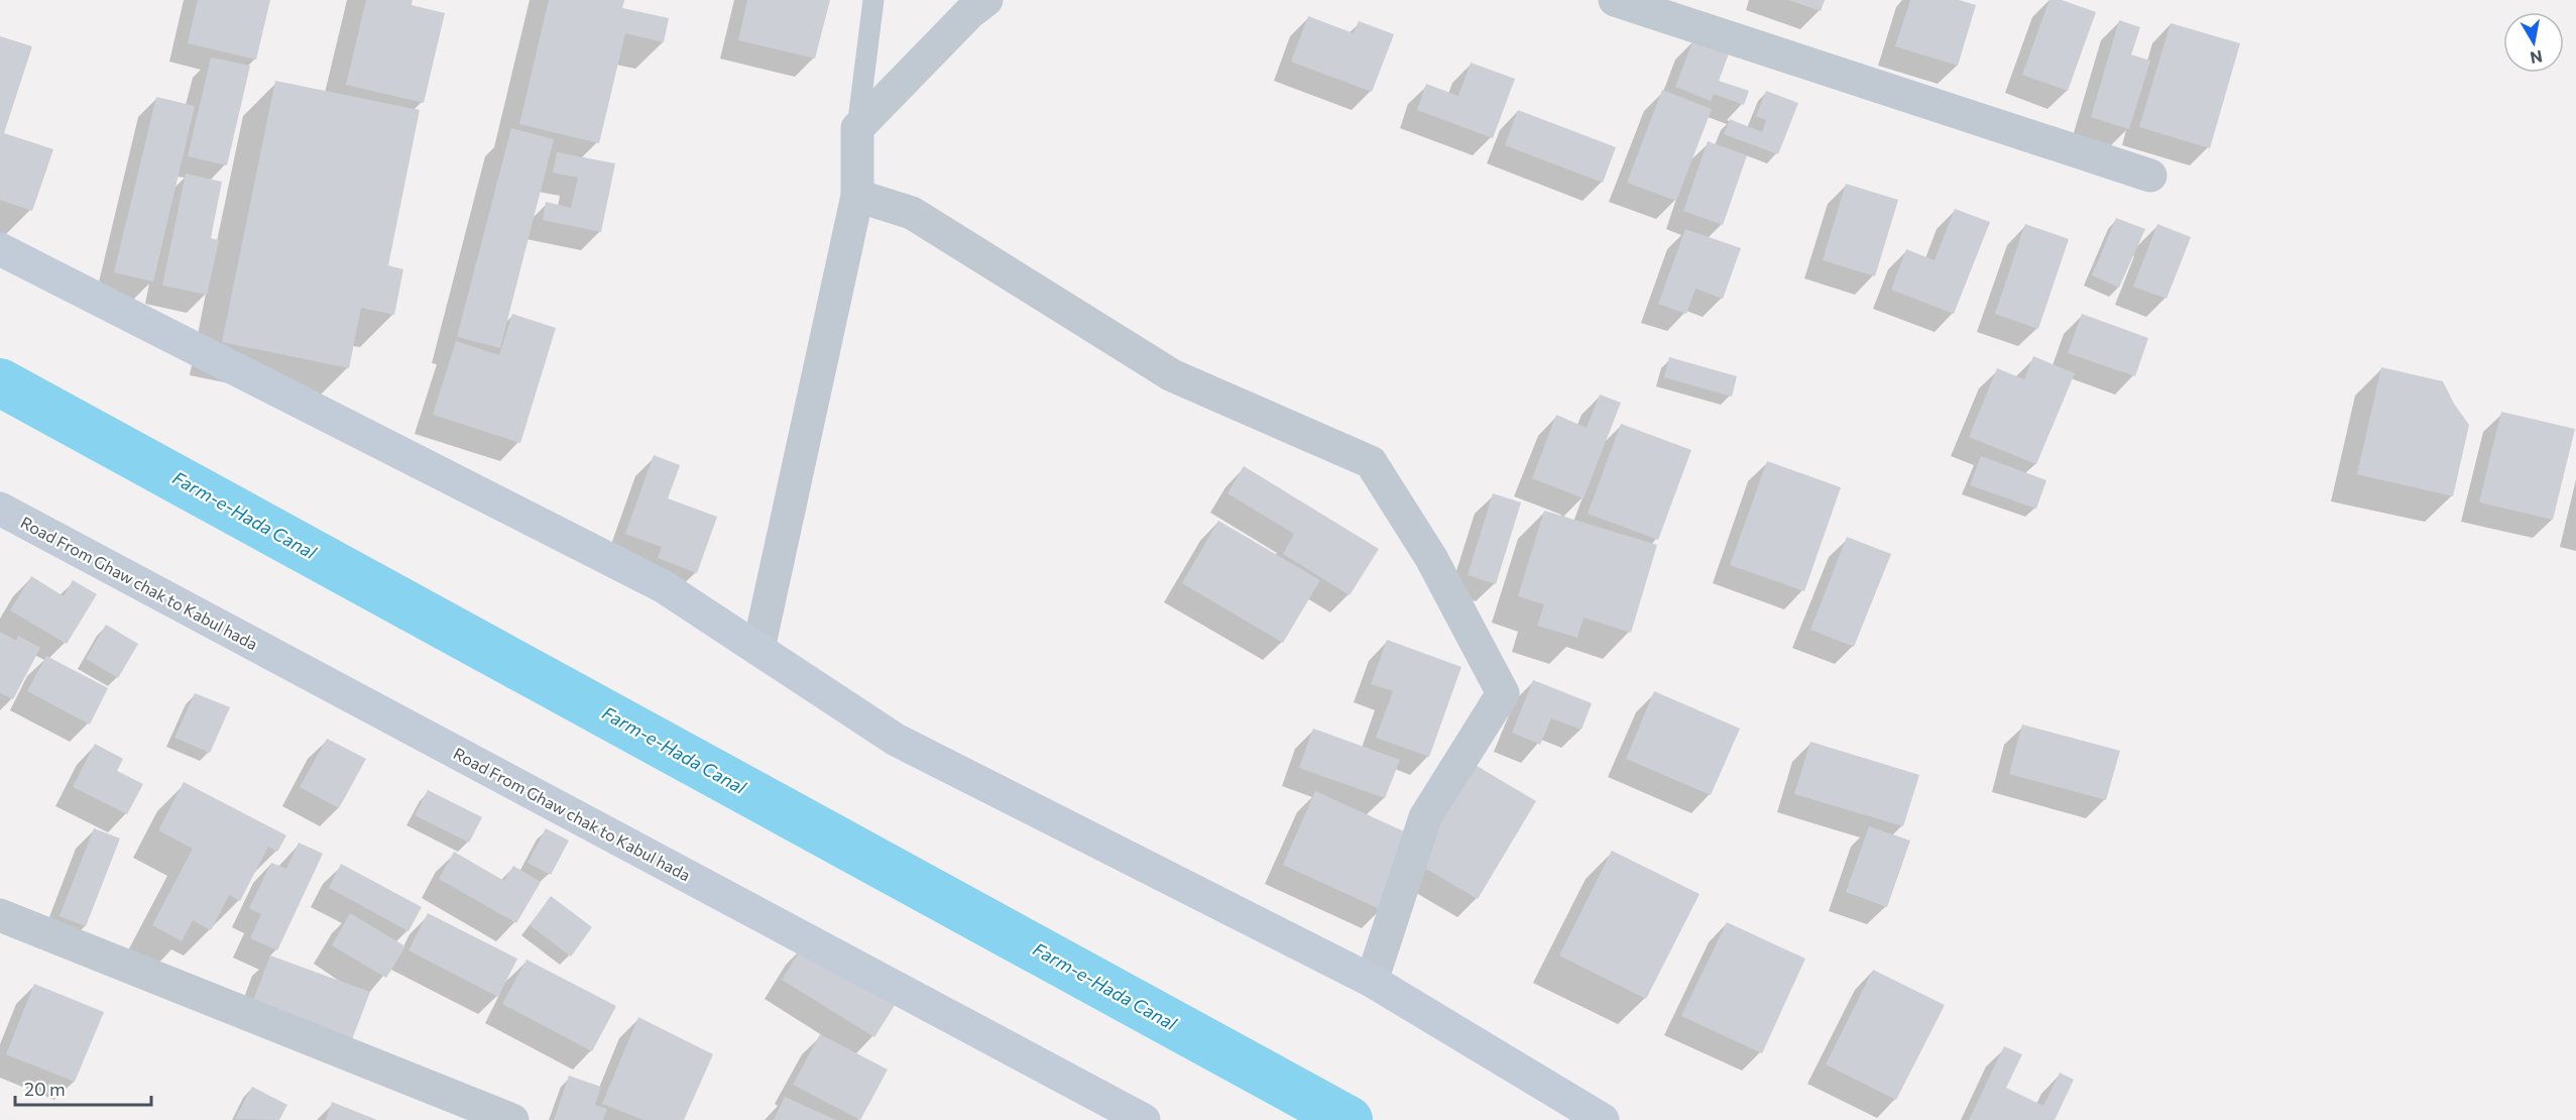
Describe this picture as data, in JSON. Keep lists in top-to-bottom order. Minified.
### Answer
{"streets":{"street":["Road From Ghaw chak to Kabul hada"]},"water":["Farm-e-Hada Canal"],"scale_bar":"20 m","north":"bottom"}
